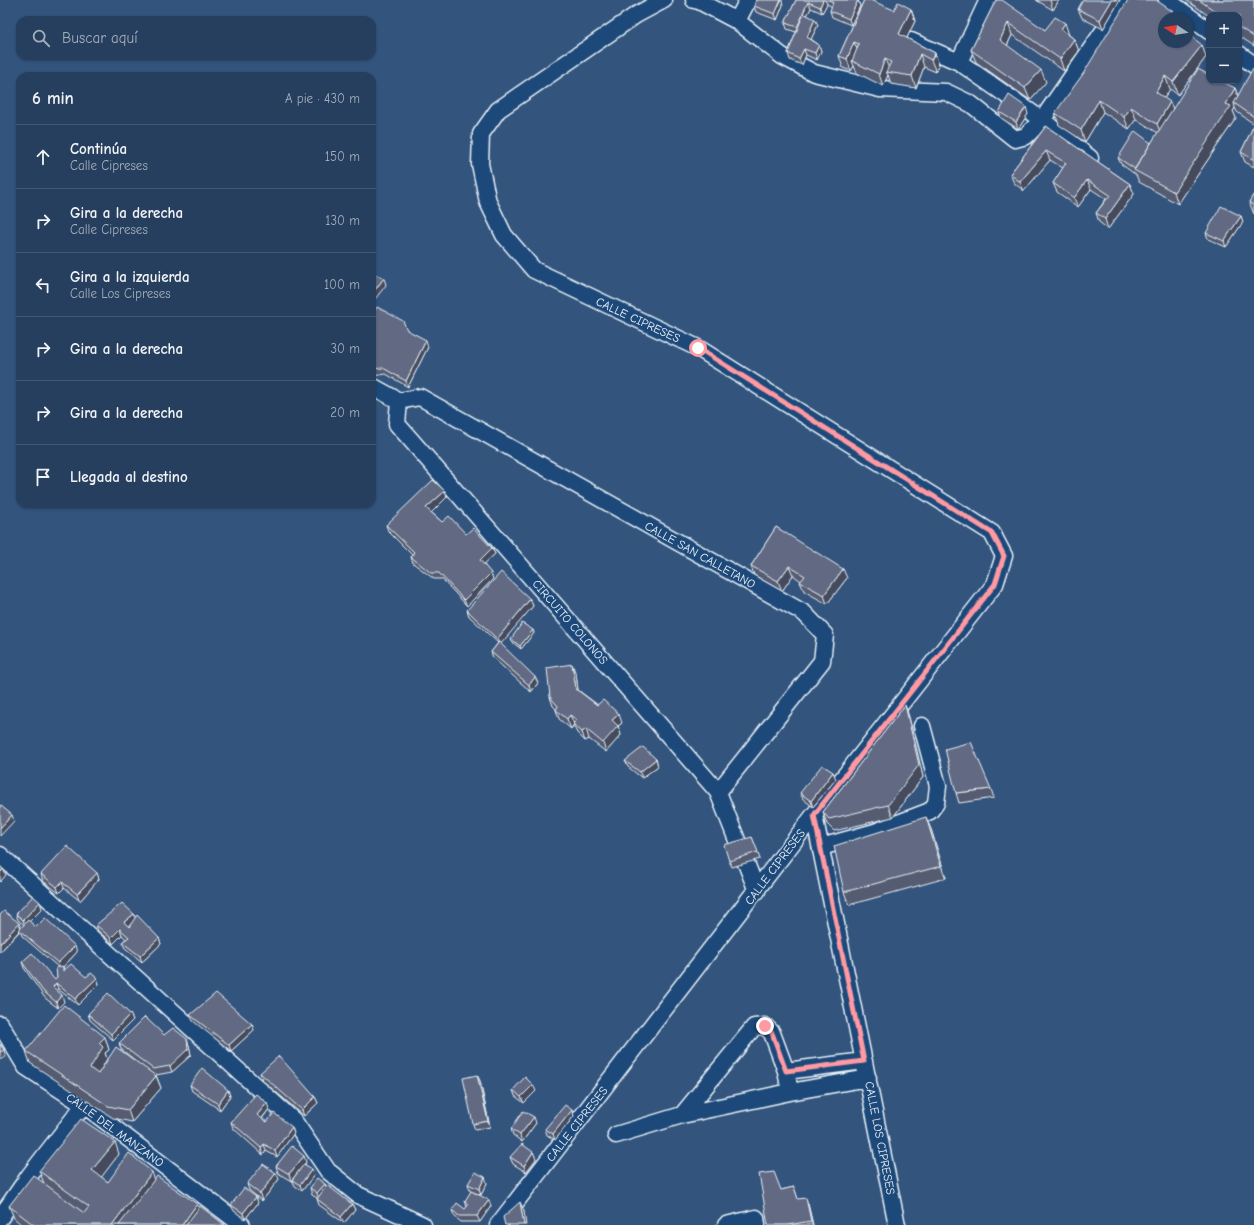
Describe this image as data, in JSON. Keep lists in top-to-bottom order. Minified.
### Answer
{"streets":{"street":["CALLE CIPRESES","CALLE SAN CALLETANO","CIRCUITO COLONOS","CALLE DEL MANZANO","CALLE LOS CIPRESES"]},"crossings":[["CALLE CIPRESES","CALLE LOS CIPRESES"],["CALLE SAN CALLETANO","CIRCUITO COLONOS"]],"north":"left","page":{"map_buttons":["+","−"],"search":"Buscar aquí","heading":["6 min","A pie · 430 m"],"list":[["Continúa","Calle Cipreses","150 m"],["Gira a la derecha","Calle Cipreses","130 m"],["Gira a la izquierda","Calle Los Cipreses","100 m"],["Gira a la derecha","30 m"],["Gira a la derecha","20 m"],"Llegada al destino"]}}
